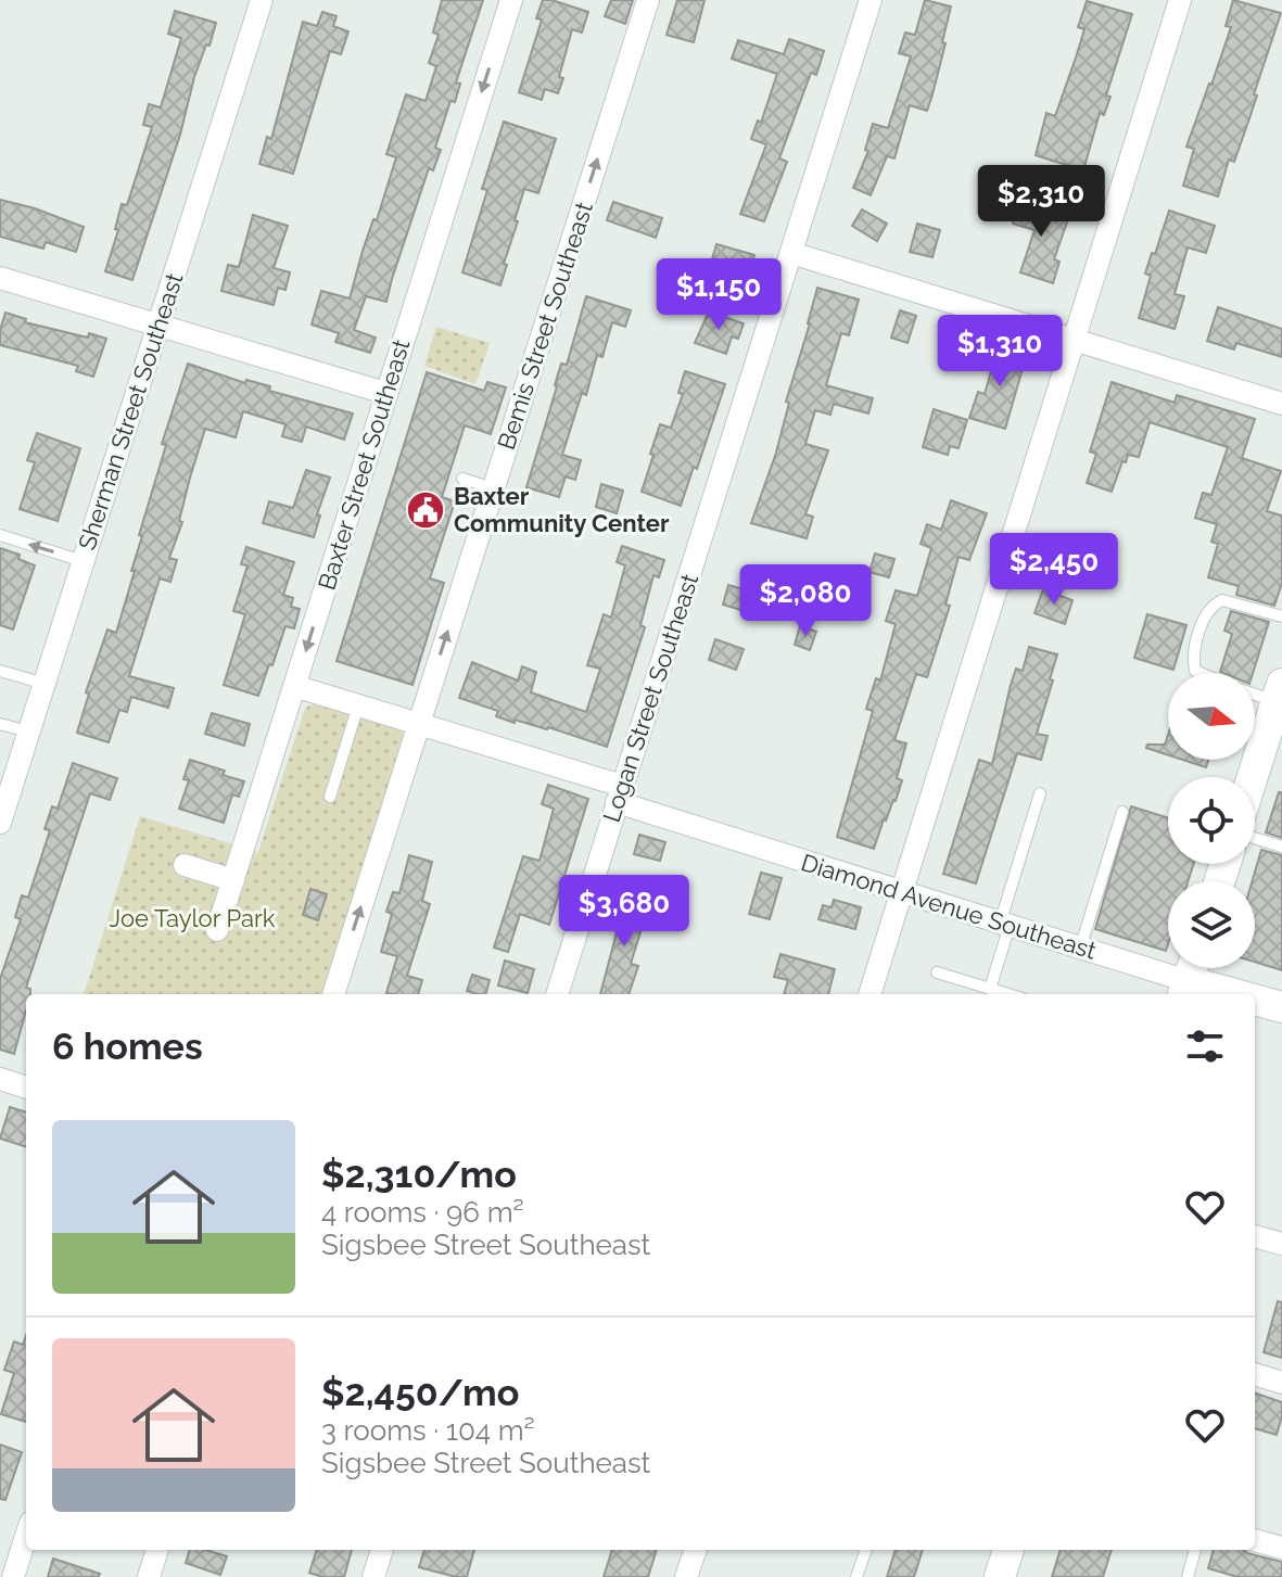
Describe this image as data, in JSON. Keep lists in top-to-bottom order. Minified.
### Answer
{"streets":{"main road":["Diamond Avenue Southeast"],"street":["Bemis Street Southeast","Sherman Street Southeast","Baxter Street Southeast","Logan Street Southeast"]},"crossings":[["Bemis Street Southeast","Diamond Avenue Southeast"],["Baxter Street Southeast","Diamond Avenue Southeast"],["Logan Street Southeast","Diamond Avenue Southeast"]],"one_way":["Bemis Street Southeast","Baxter Street Southeast"],"parks":["Joe Taylor Park"],"places":{"public building":["Baxter Community Center"]},"north":"right","page":{"price":["$2,310","$1,150","$1,310","$2,450","$2,080","$3,680"],"heading":"6 homes","list":[{"name":"$2,310/mo","note":"4 rooms · 96 m² · Sigsbee Street Southeast"},{"name":"$2,450/mo","note":"3 rooms · 104 m² · Sigsbee Street Southeast"}]}}
